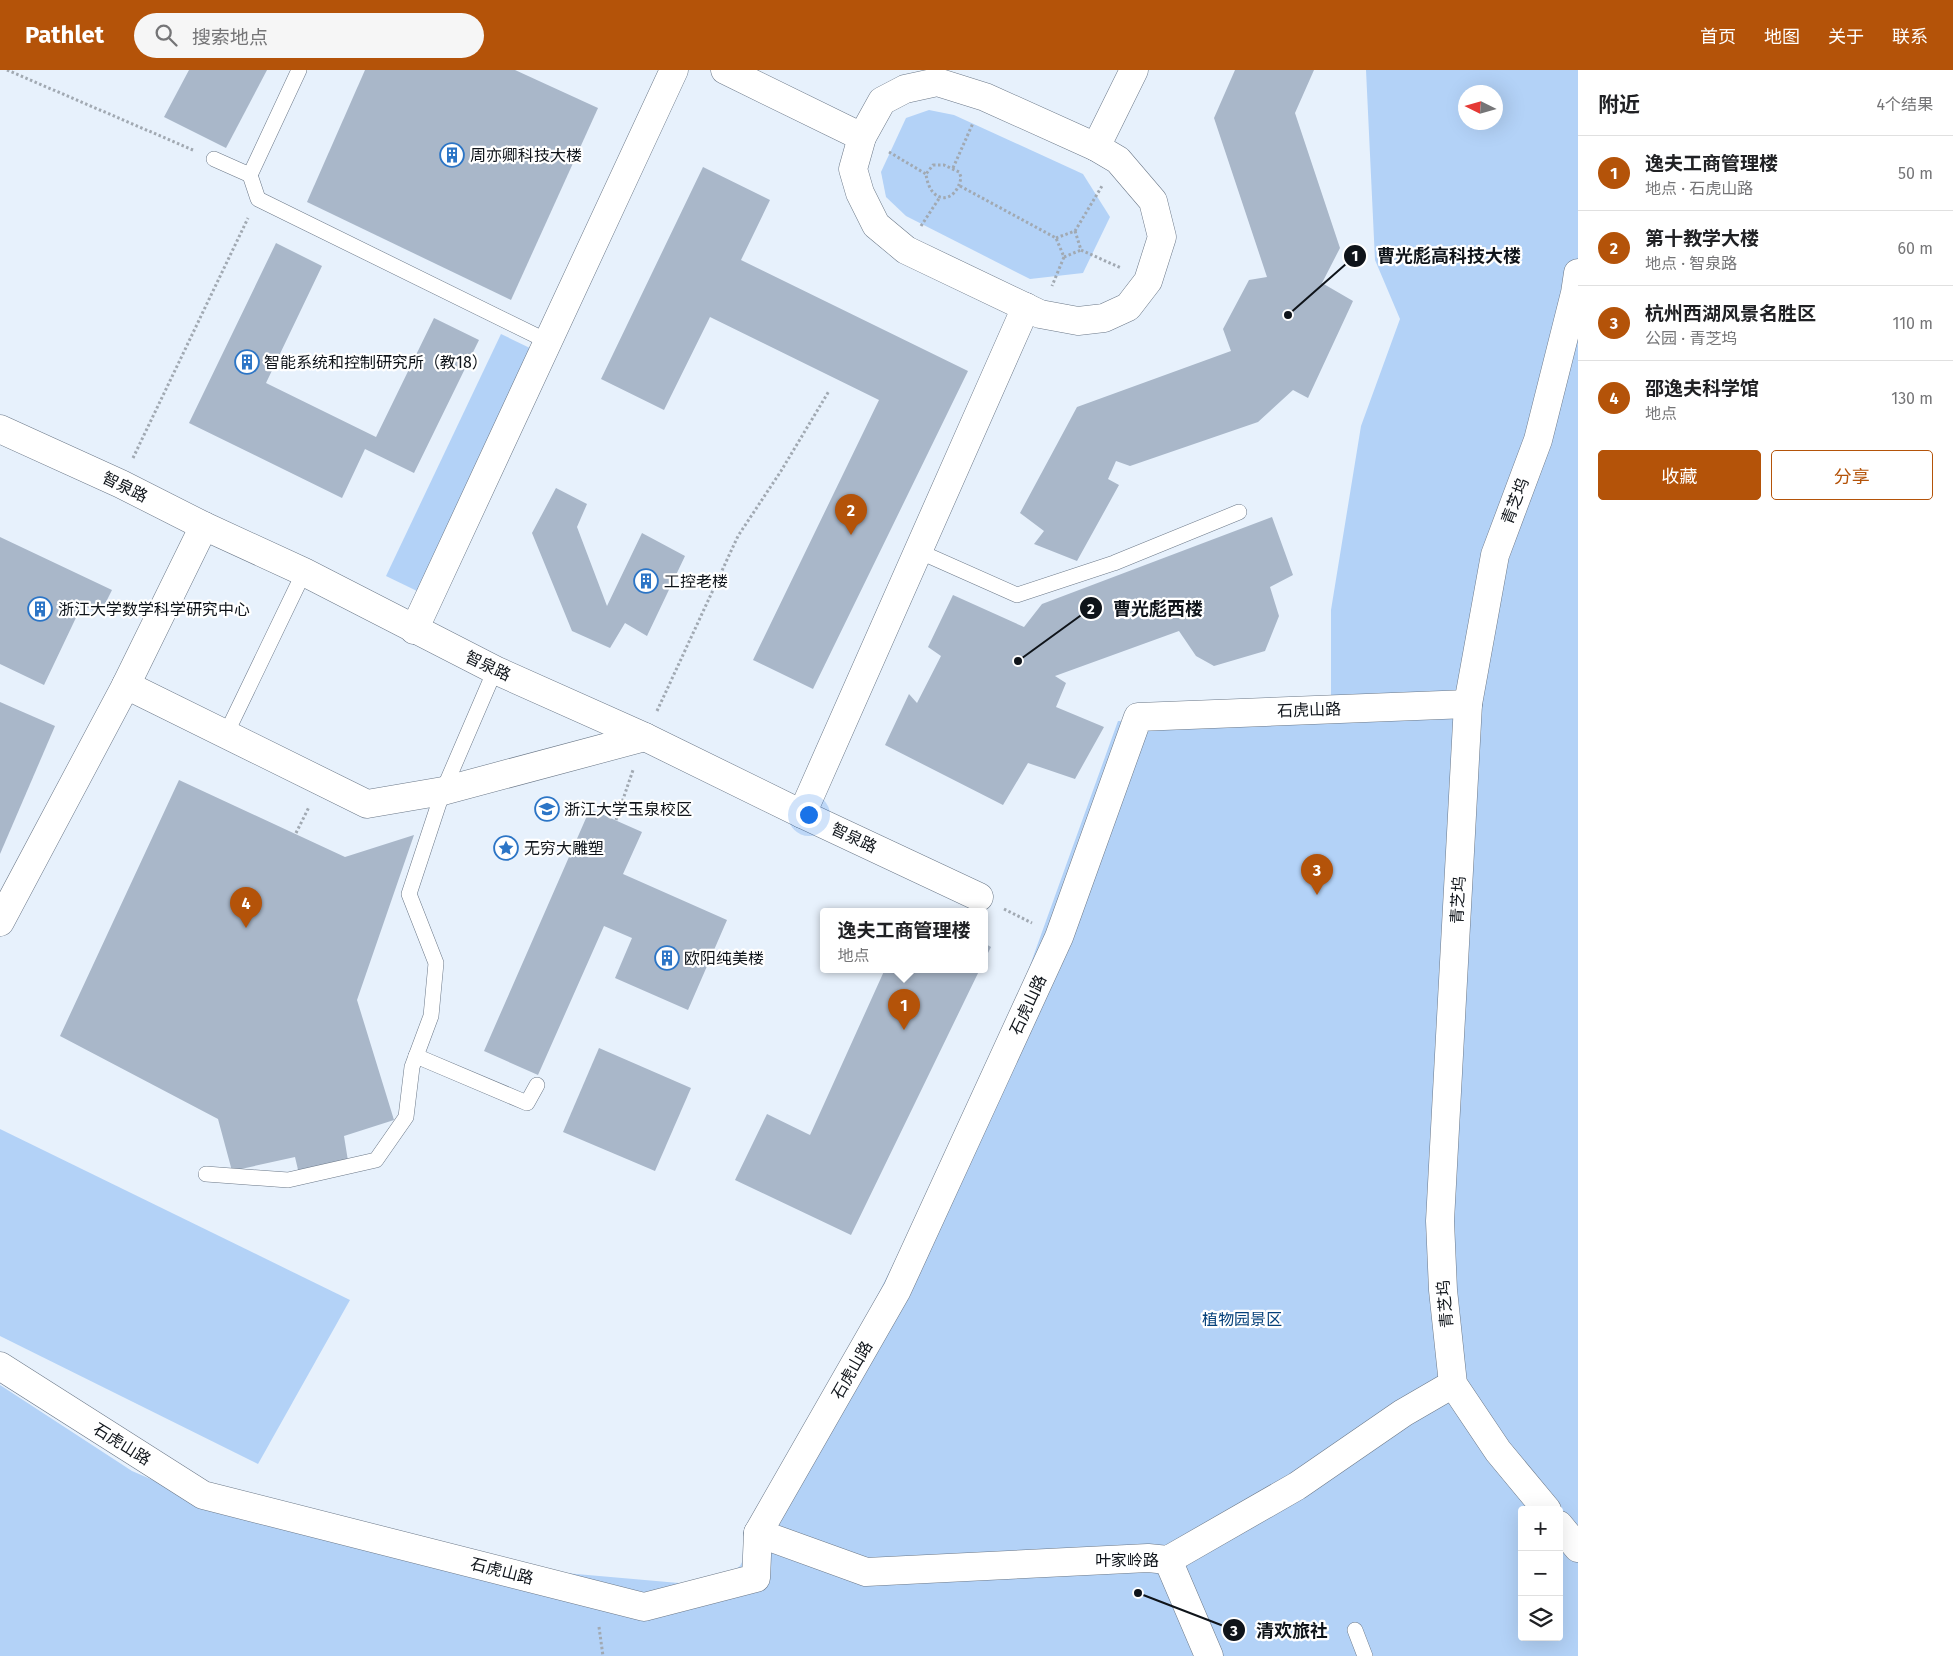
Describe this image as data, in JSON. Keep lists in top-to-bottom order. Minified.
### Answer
{"streets":{"street":["智泉路","青芝坞","石虎山路","叶家岭路"]},"crossings":[["青芝坞","石虎山路"],["青芝坞","叶家岭路"],["石虎山路","叶家岭路"]],"parks":["植物园景区"],"places":{"building":["周亦卿科技大楼","智能系统和控制研究所（教18）","工控老楼","浙江大学数学科学研究中心","欧阳纯美楼"],"other":["曹光彪高科技大楼","曹光彪西楼","清欢旅社"],"school or university":["浙江大学玉泉校区"],"place":["无穷大雕塑"]},"north":"left","page":{"header":"Pathlet","search":"搜索地点","nav":["首页","地图","关于","联系"],"heading":["附近","4个结果"],"list":[{"mark":"1","name":"逸夫工商管理楼","note":"地点 · 石虎山路","value":"50 m"},{"mark":"2","name":"第十教学大楼","note":"地点 · 智泉路","value":"60 m"},{"mark":"3","name":"杭州西湖风景名胜区","note":"公园 · 青芝坞","value":"110 m"},{"mark":"4","name":"邵逸夫科学馆","note":"地点","value":"130 m"}],"buttons":["收藏","分享"],"pins":["2","3","4","1"],"popup":["逸夫工商管理楼","地点"],"map_buttons":["+","−"]}}
